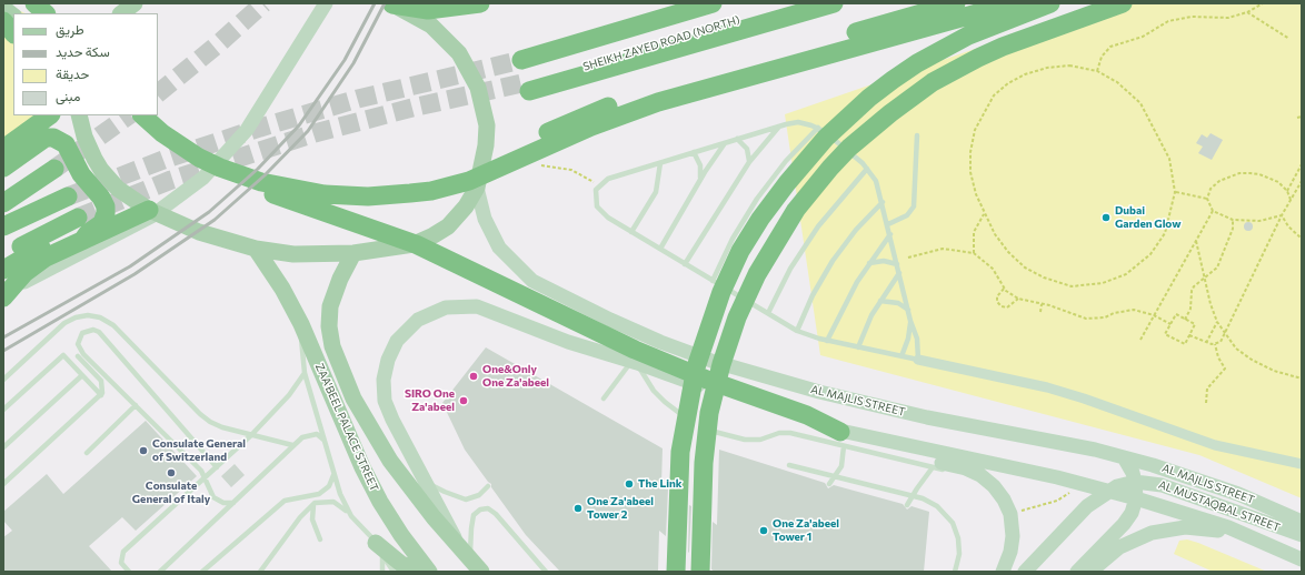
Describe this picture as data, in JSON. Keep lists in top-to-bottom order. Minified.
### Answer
{"streets":{"highway":["SHEIKH ZAYED ROAD (NORTH)"],"main road":["AL MAJLIS STREET","ZAA'BEEL PALACE STREET","AL MUSTAQBAL STREET"]},"places":["Dubai Garden Glow","One&Only One Za'abeel","SIRO One Za'abeel","Consulate General of Switzerland","Consulate General of Italy","The Link","One Za'abeel Tower 2","One Za'abeel Tower 1"],"legend":["طريق","سكة حديد","حديقة","مبنى"]}
